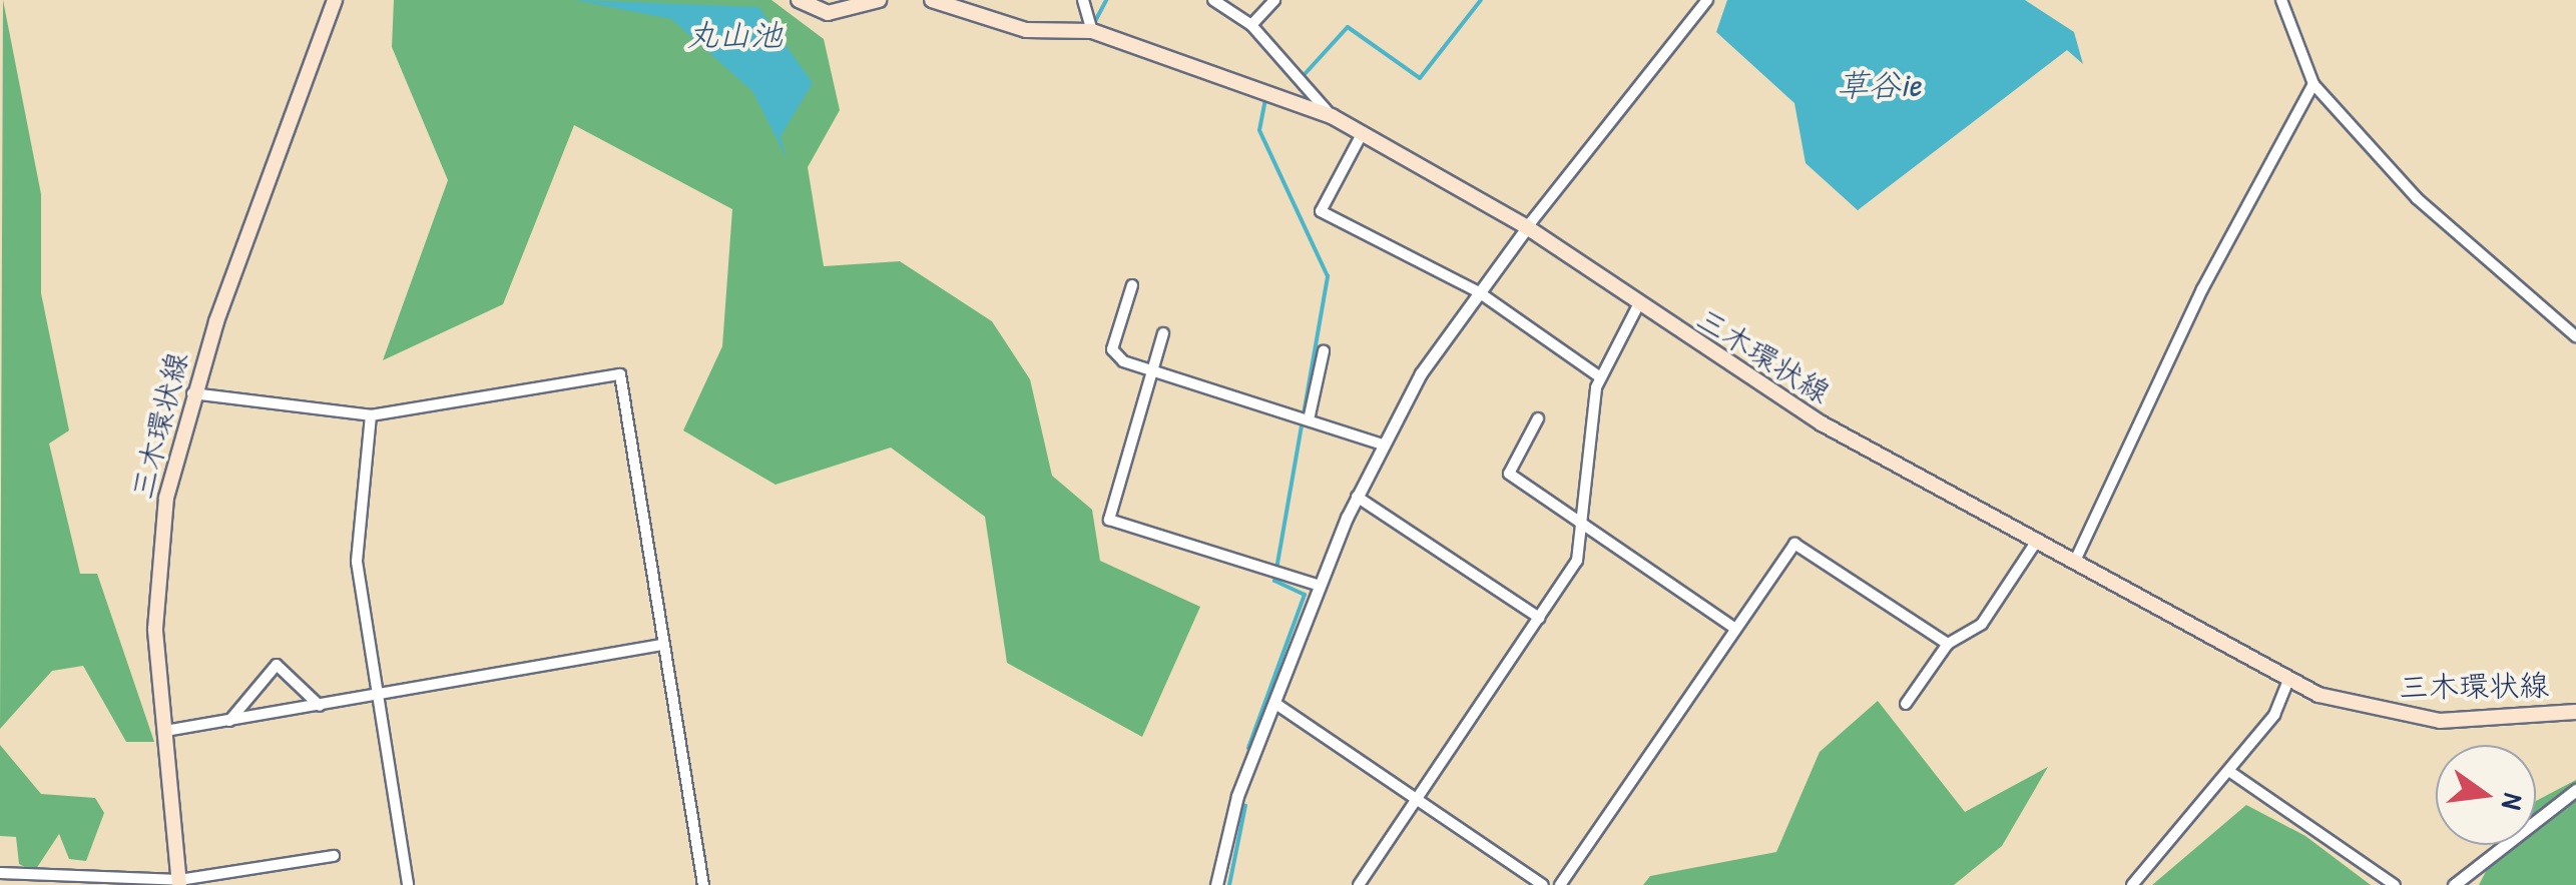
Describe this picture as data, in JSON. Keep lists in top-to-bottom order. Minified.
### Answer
{"streets":{"main road":["三木環状線"]},"water":["丸山池","草谷ie"],"north":"right"}
